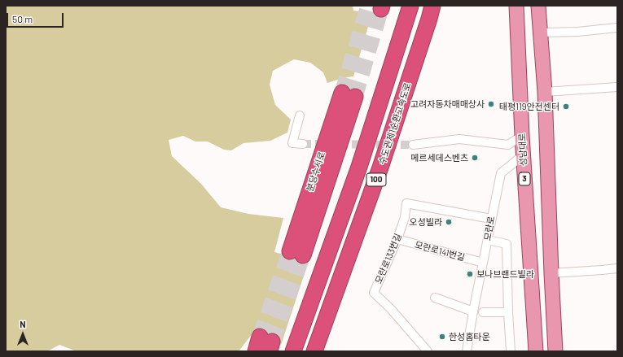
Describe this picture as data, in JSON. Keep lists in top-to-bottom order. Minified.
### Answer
{"streets":{"highway":["수도권제1순환고속도로","분당수서로","100"],"main road":["성남대로","3"],"street":["모란로","모란로141번길","모란로133번길"]},"crossings":[["성남대로","모란로"],["모란로","모란로141번길"],["모란로","모란로133번길"],["모란로141번길","모란로133번길"]],"places":["고려자동차매매상사","태평119안전센터","메르세데스벤츠","오성빌라","보나브랜드빌라","한성홈타운"],"scale_bar":"50 m","north":"top"}
